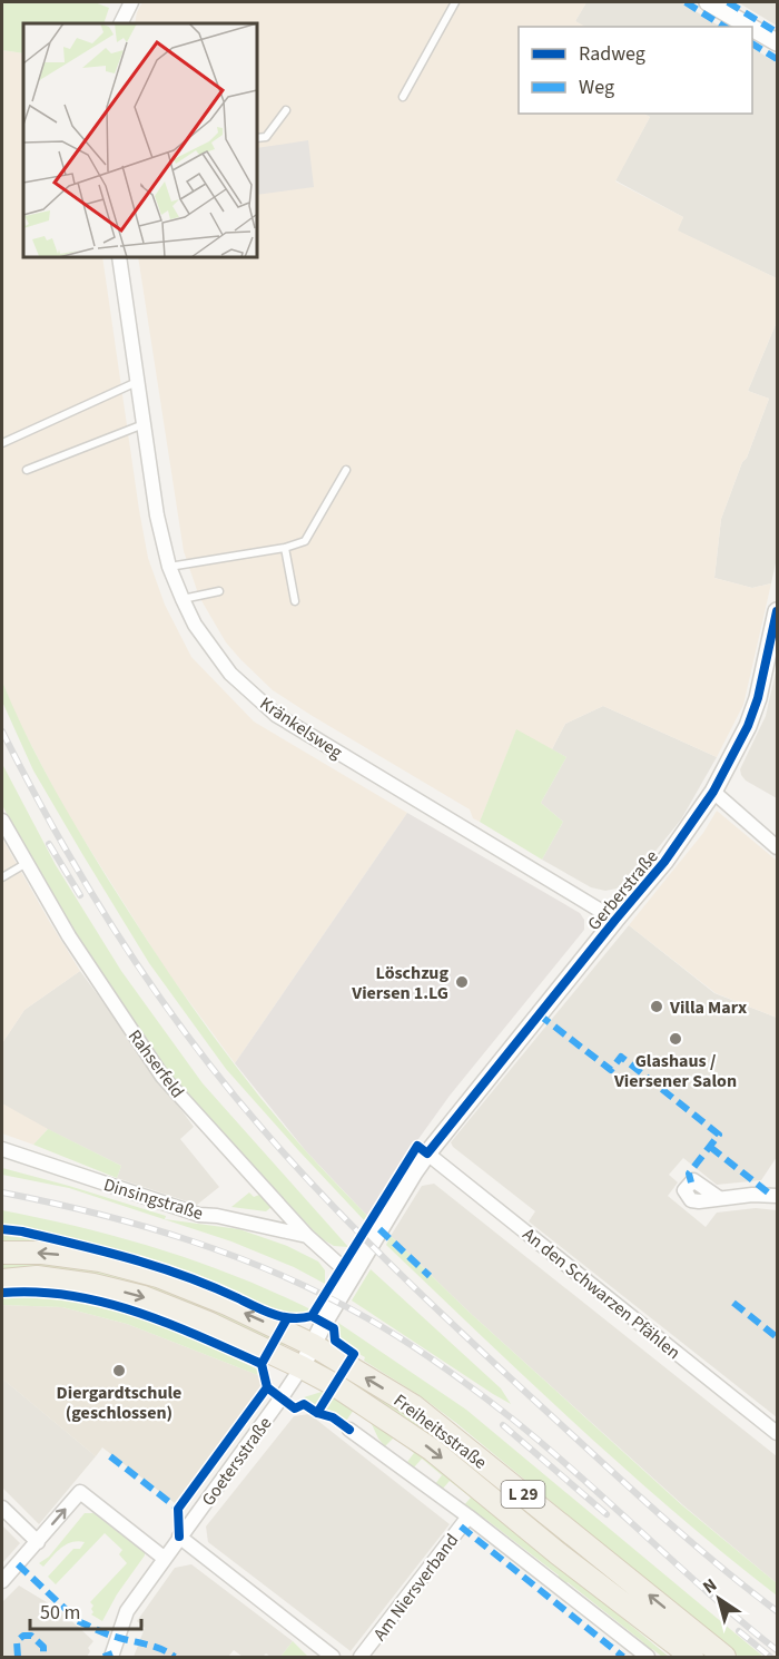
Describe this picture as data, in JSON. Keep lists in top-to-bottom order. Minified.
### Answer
{"streets":{"main road":["Freiheitsstraße","L 29"],"street":["Kränkelsweg","Gerberstraße","Rahserfeld","Dinsingstraße","An den Schwarzen Pfählen","Goetersstraße","Am Niersverband"]},"crossings":[["Kränkelsweg","Gerberstraße"],["Gerberstraße","Rahserfeld"],["Gerberstraße","An den Schwarzen Pfählen"],["Gerberstraße","Freiheitsstraße"],["Gerberstraße","Goetersstraße"],["Rahserfeld","Dinsingstraße"],["Freiheitsstraße","Goetersstraße"]],"places":["Löschzug Viersen 1.LG","Villa Marx","Glashaus / Viersener Salon","Diergardtschule (geschlossen)"],"legend":["Radweg","Weg"],"scale_bar":"50 m","north":"top left"}
